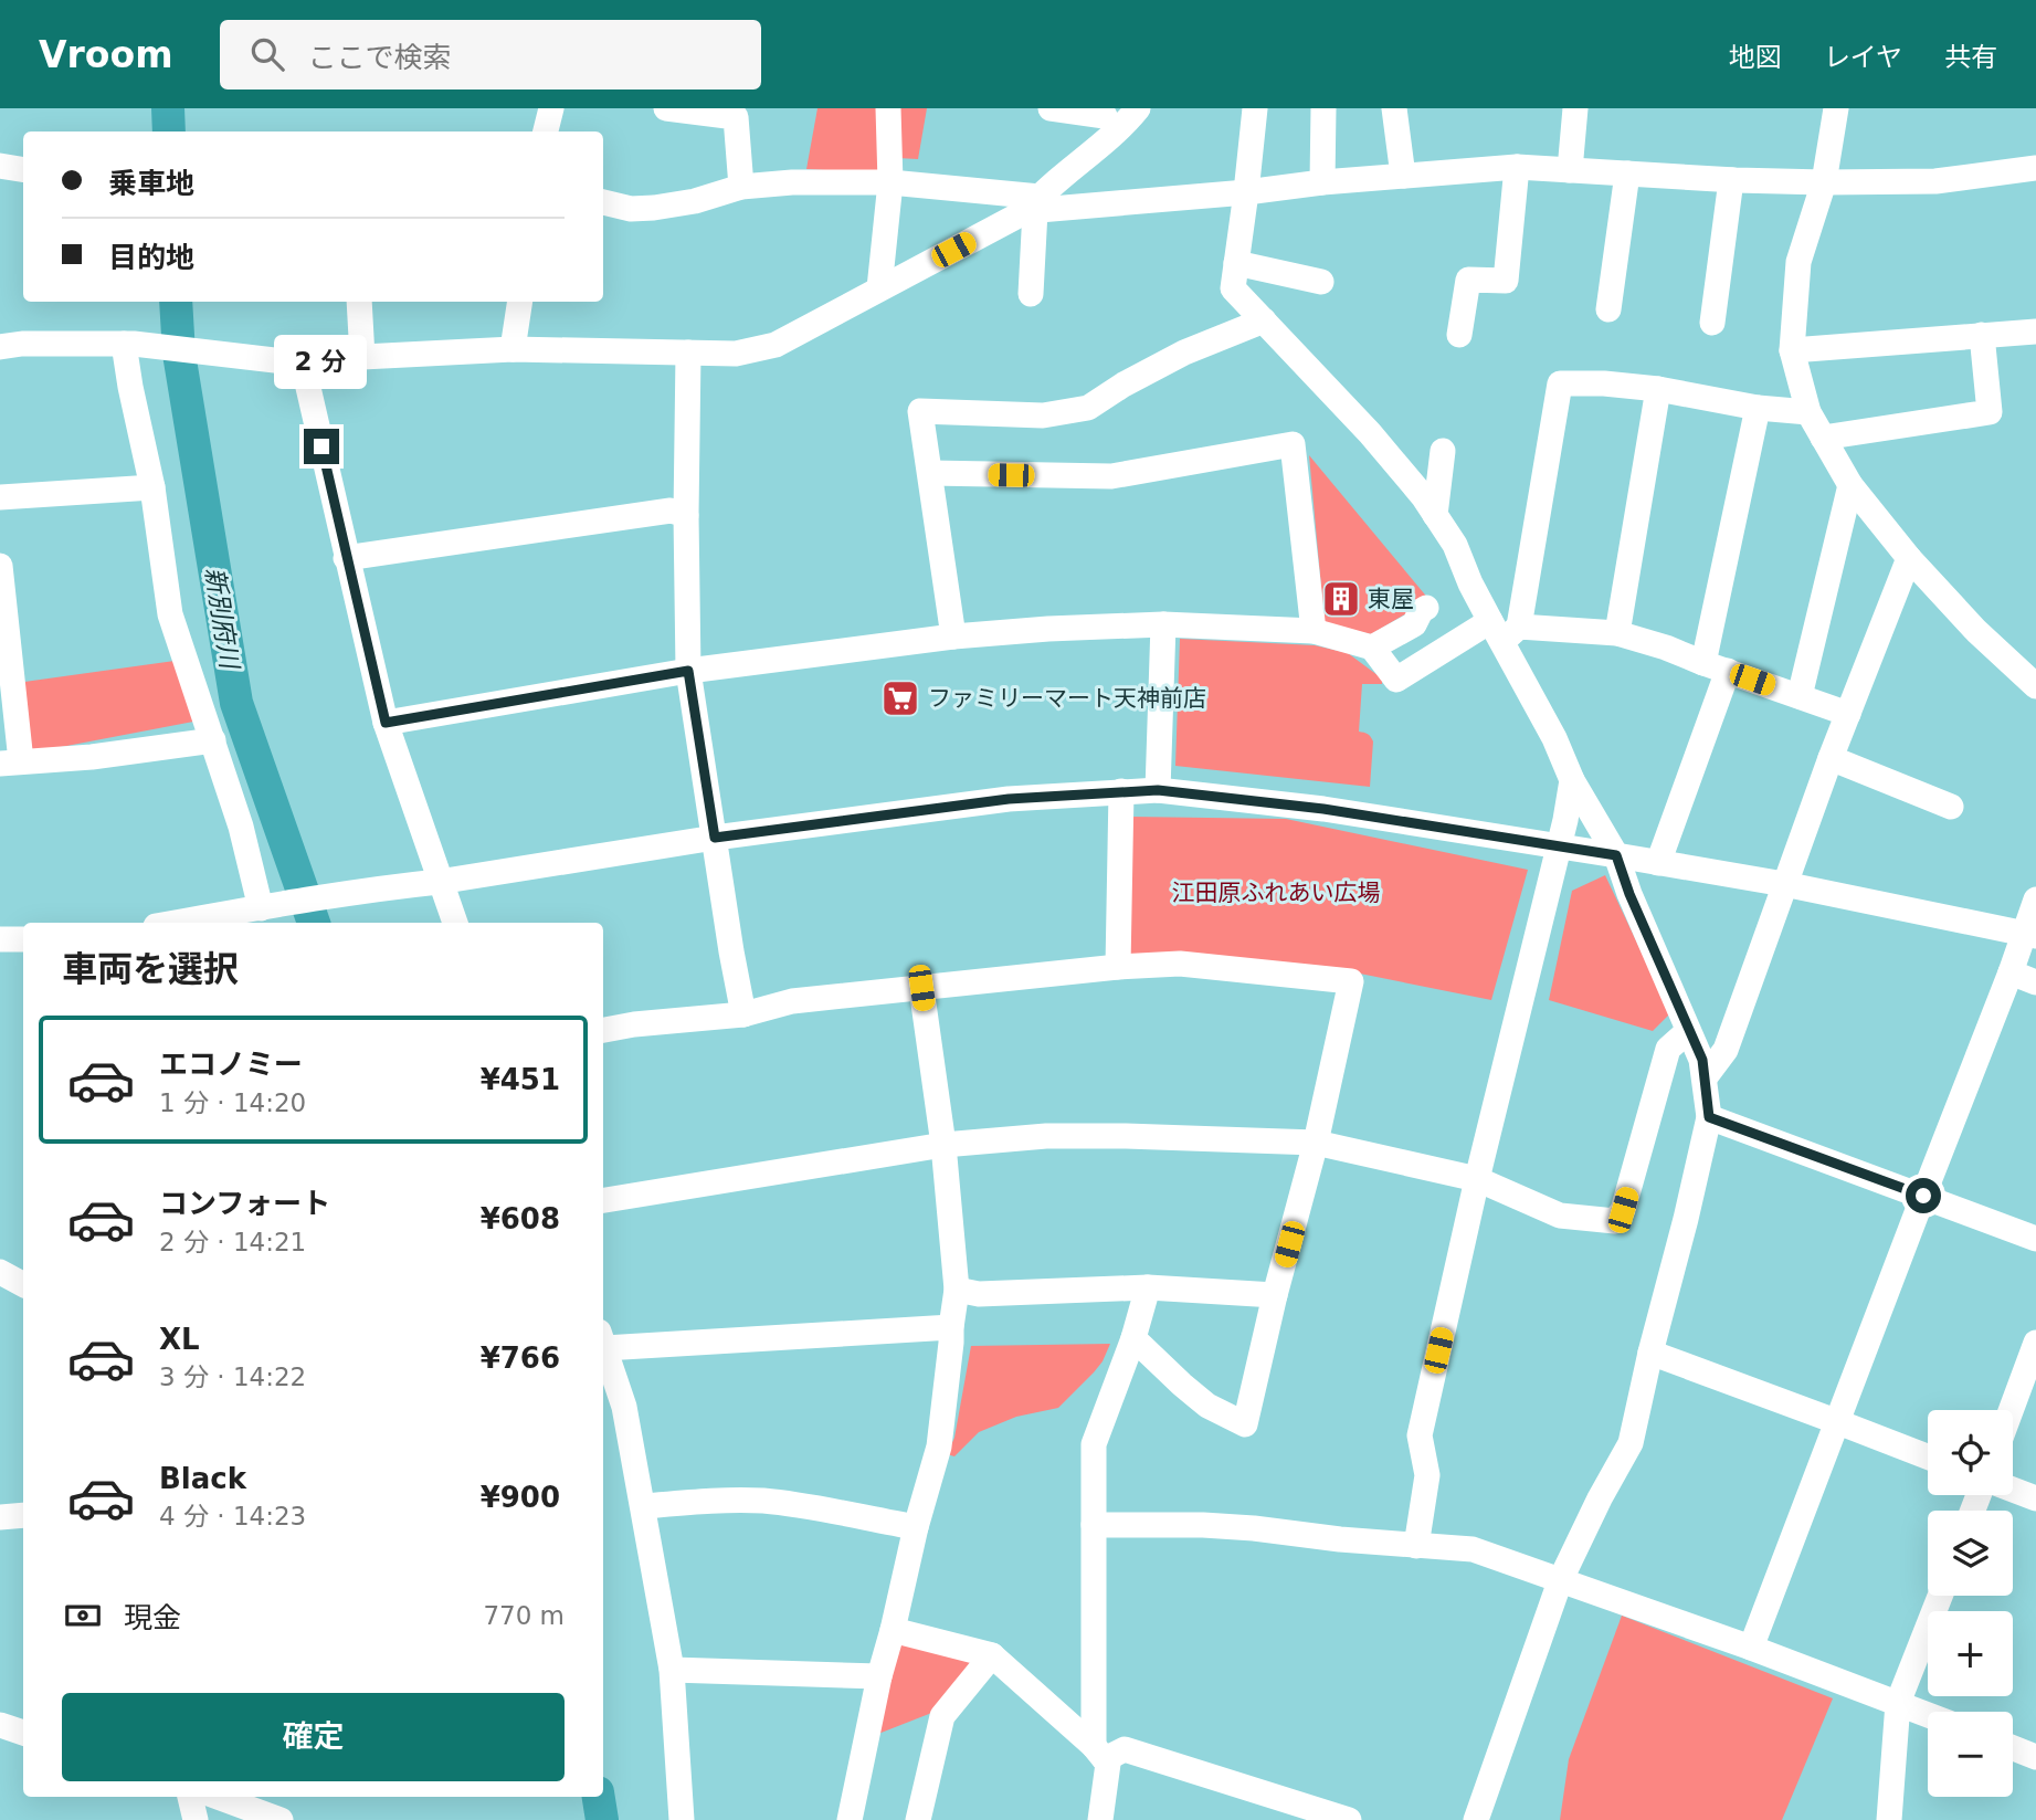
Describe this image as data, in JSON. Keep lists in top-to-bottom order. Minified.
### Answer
{"water":["新別府川"],"parks":["江田原ふれあい広場"],"places":{"building":["東屋"],"supermarket":["ファミリーマート天神前店"]},"page":{"header":"Vroom","search":"ここで検索","nav":["地図","レイヤ","共有"],"banner":["乗車地","目的地"],"bubble":"2 分","heading":"車両を選択","list":[{"name":"エコノミー","note":"1 分 · 14:20","value":"¥451"},{"name":"コンフォート","note":"2 分 · 14:21","value":"¥608"},{"name":"XL","note":"3 分 · 14:22","value":"¥766"},{"name":"Black","note":"4 分 · 14:23","value":"¥900"}],"map_buttons":["+","−"],"pay":["現金","770 m"],"buttons":"確定"}}
